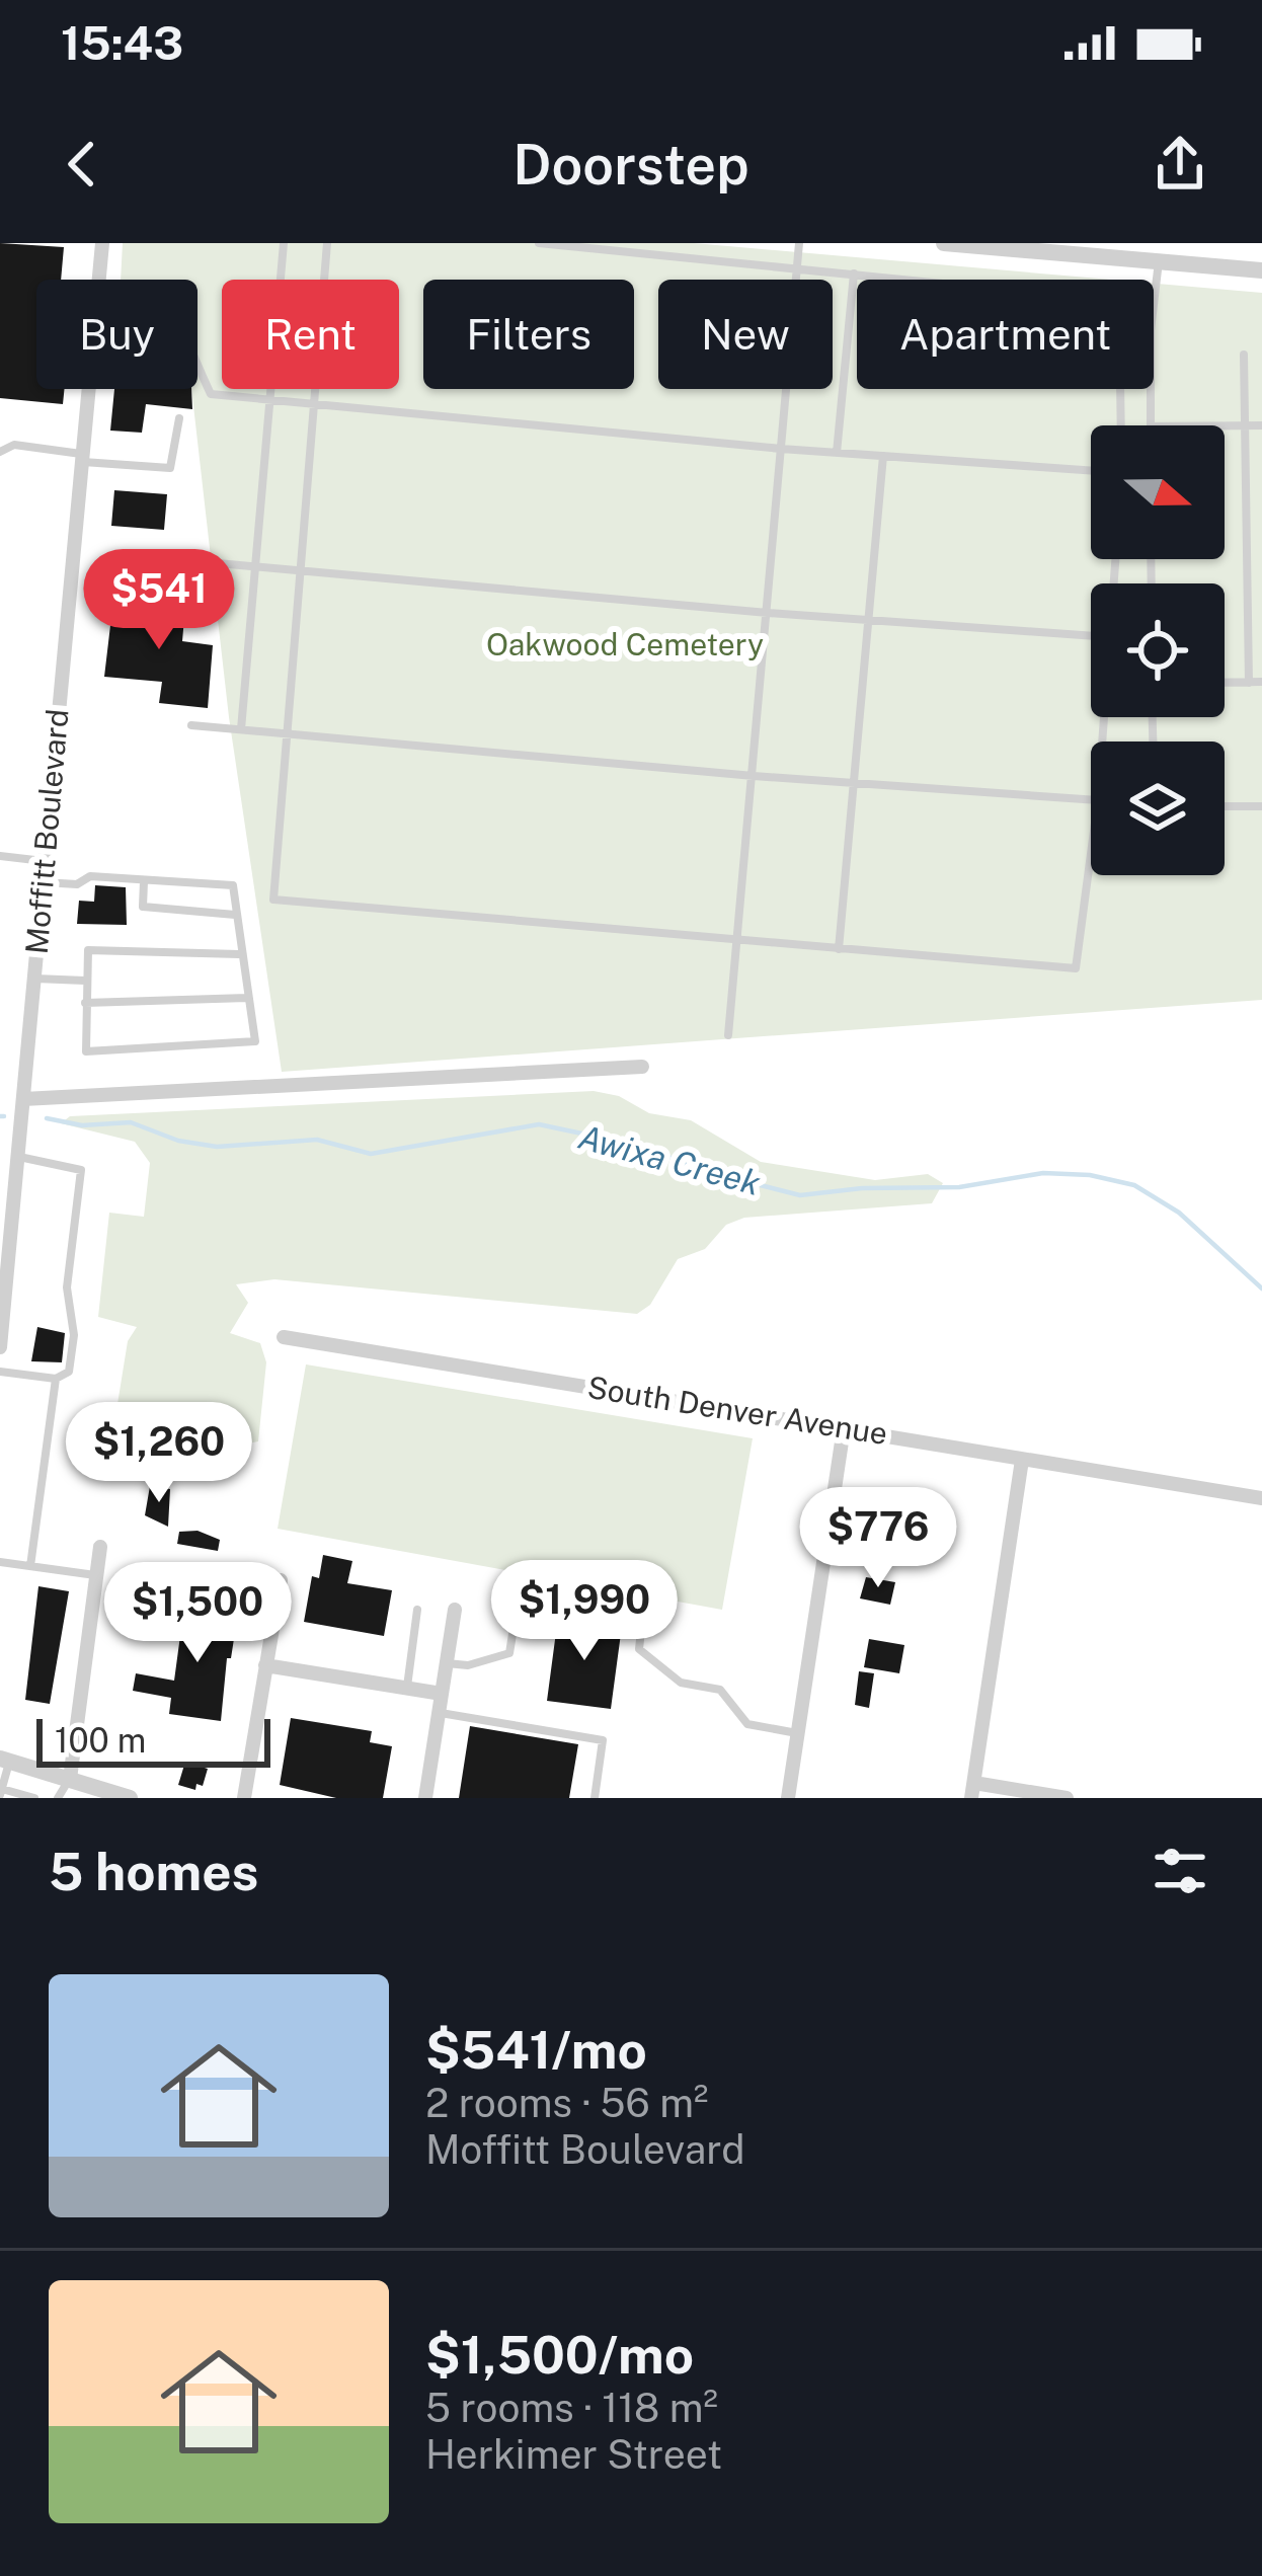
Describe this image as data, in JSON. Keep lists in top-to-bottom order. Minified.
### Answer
{"streets":{"street":["Moffitt Boulevard","South Denver Avenue"]},"water":["Awixa Creek"],"parks":["Oakwood Cemetery"],"scale_bar":"100 m","north":"right","page":{"status":"15:43","header":"Doorstep","chip":["Buy","Rent","Filters","New","Apartment"],"price":["$541","$1,260","$776","$1,990","$1,500"],"scale":"100 m","heading":"5 homes","list":[{"name":"$541/mo","note":"2 rooms · 56 m² · Moffitt Boulevard"},{"name":"$1,500/mo","note":"5 rooms · 118 m² · Herkimer Street"}]}}
